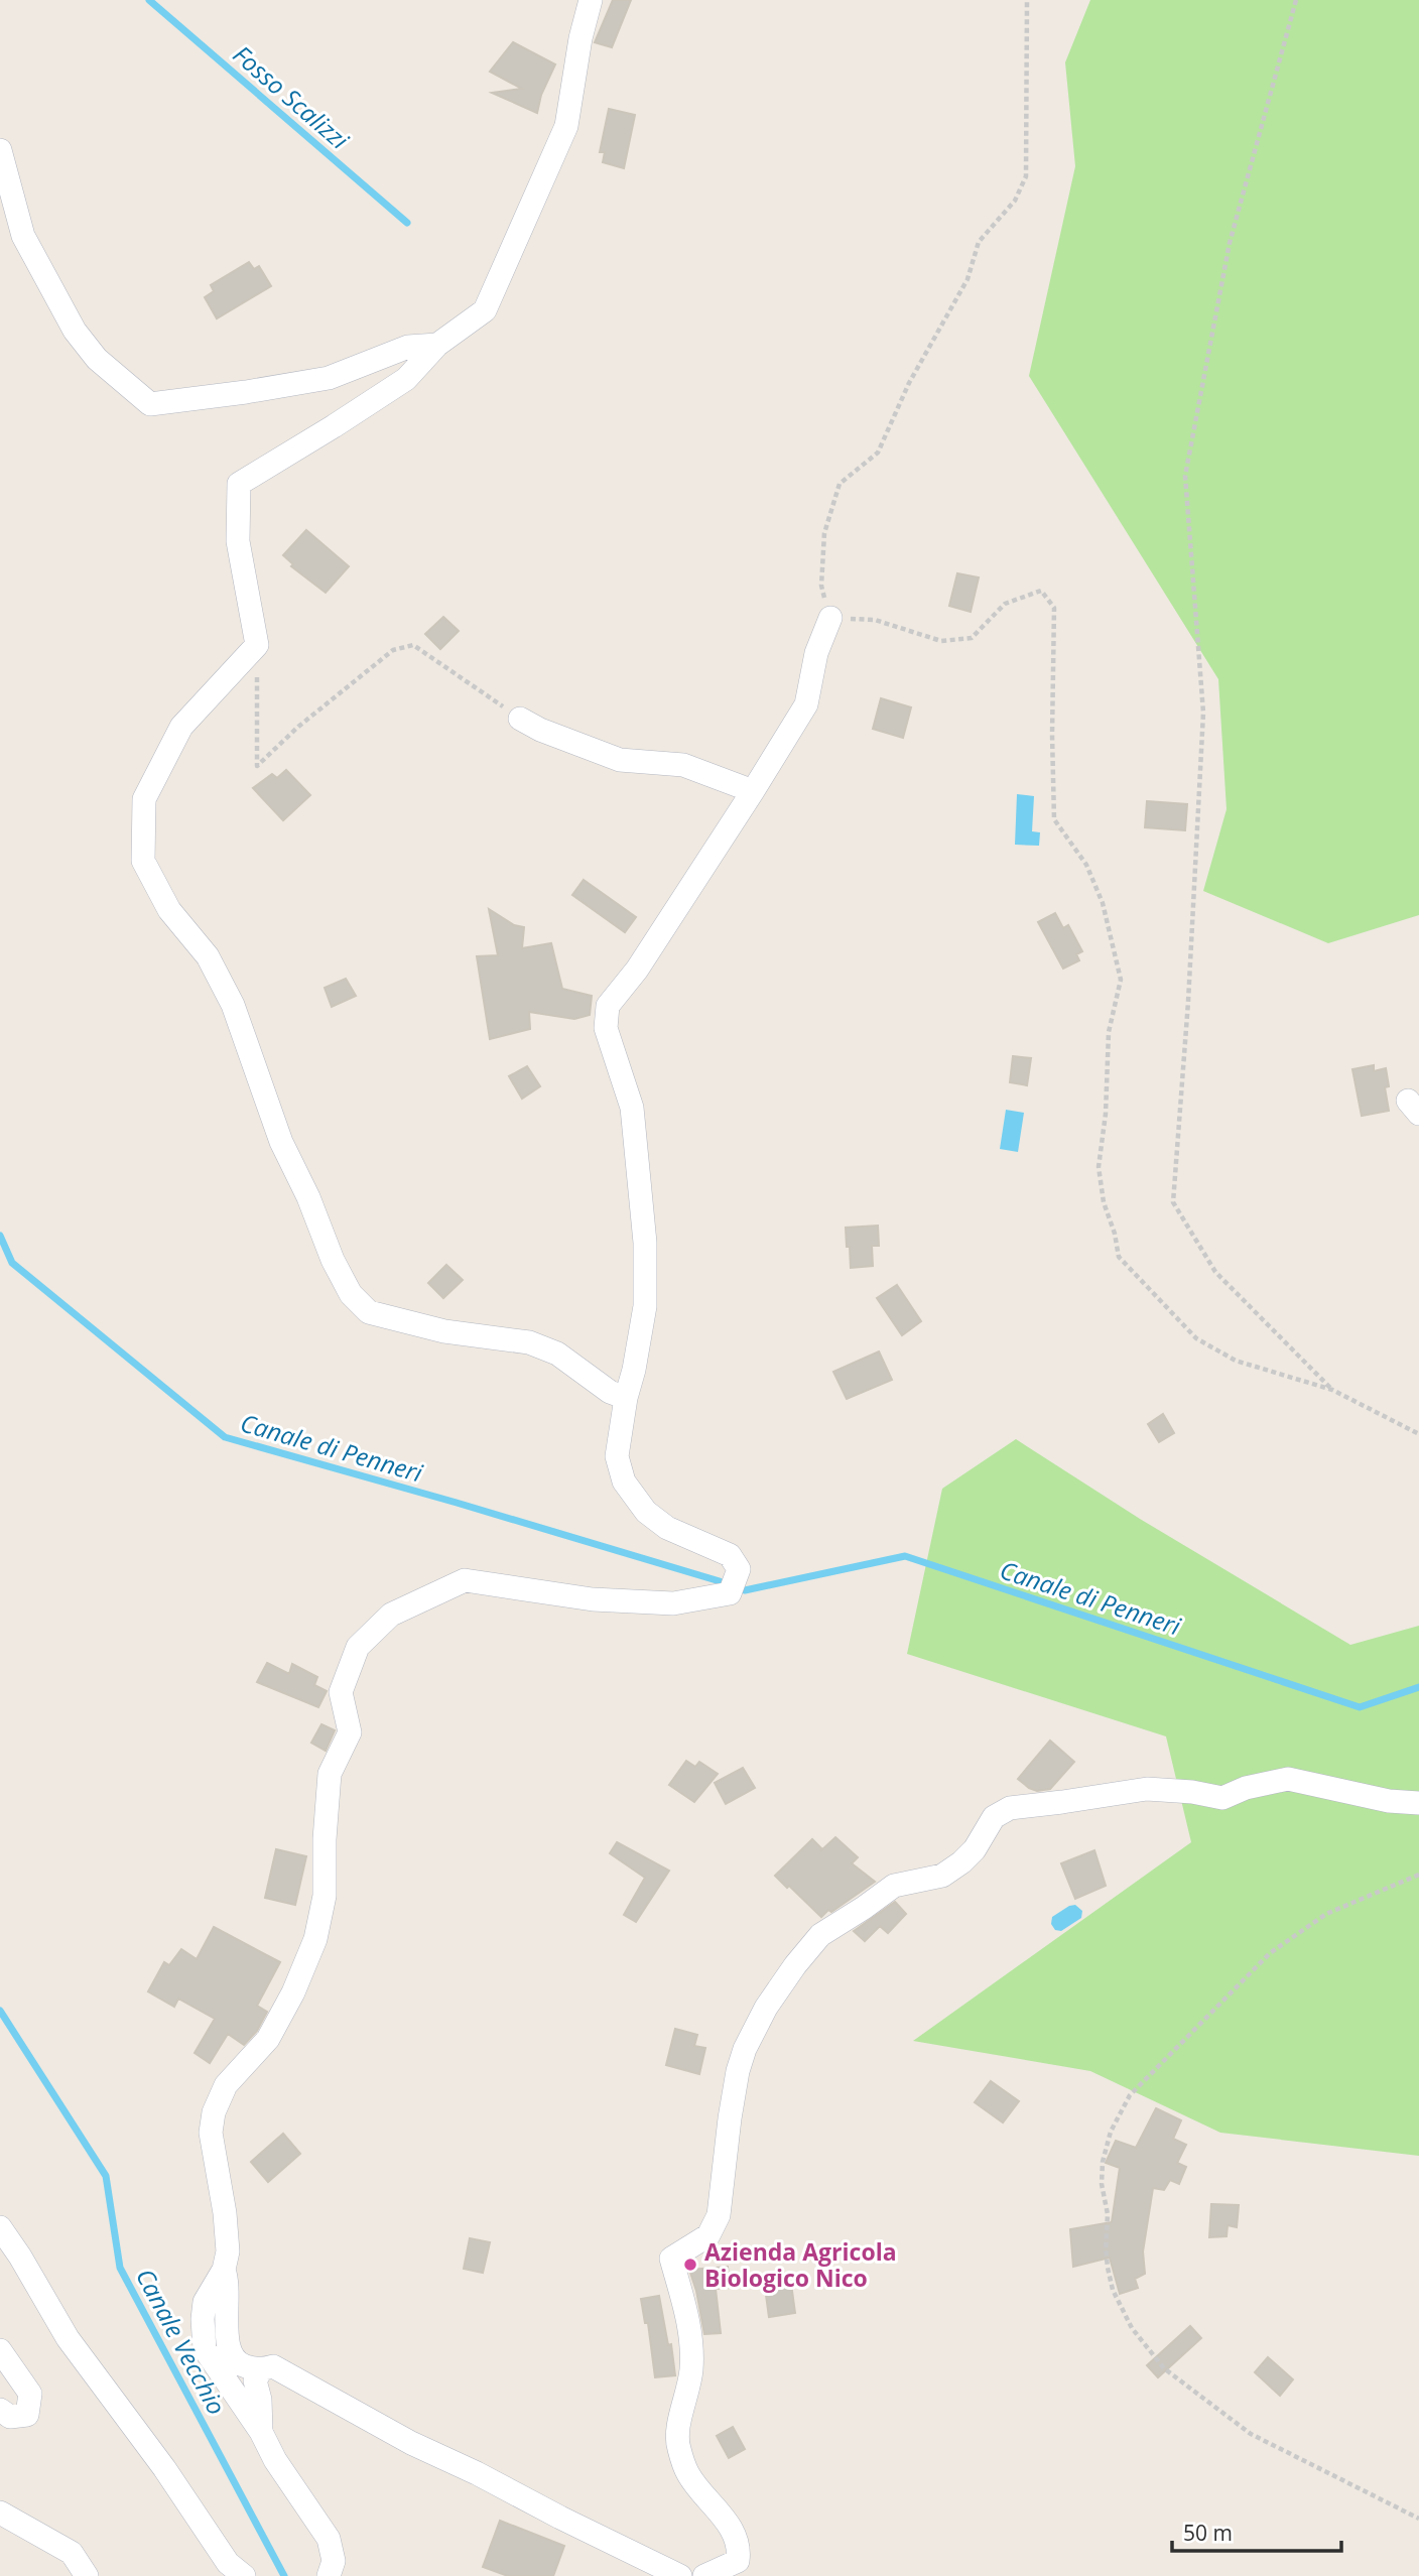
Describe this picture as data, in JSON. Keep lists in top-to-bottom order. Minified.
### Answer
{"water":["Fosso Scalizzi","Canale di Penneri","Canale Vecchio"],"places":["Azienda Agricola Biologico Nico"],"scale_bar":"50 m"}
